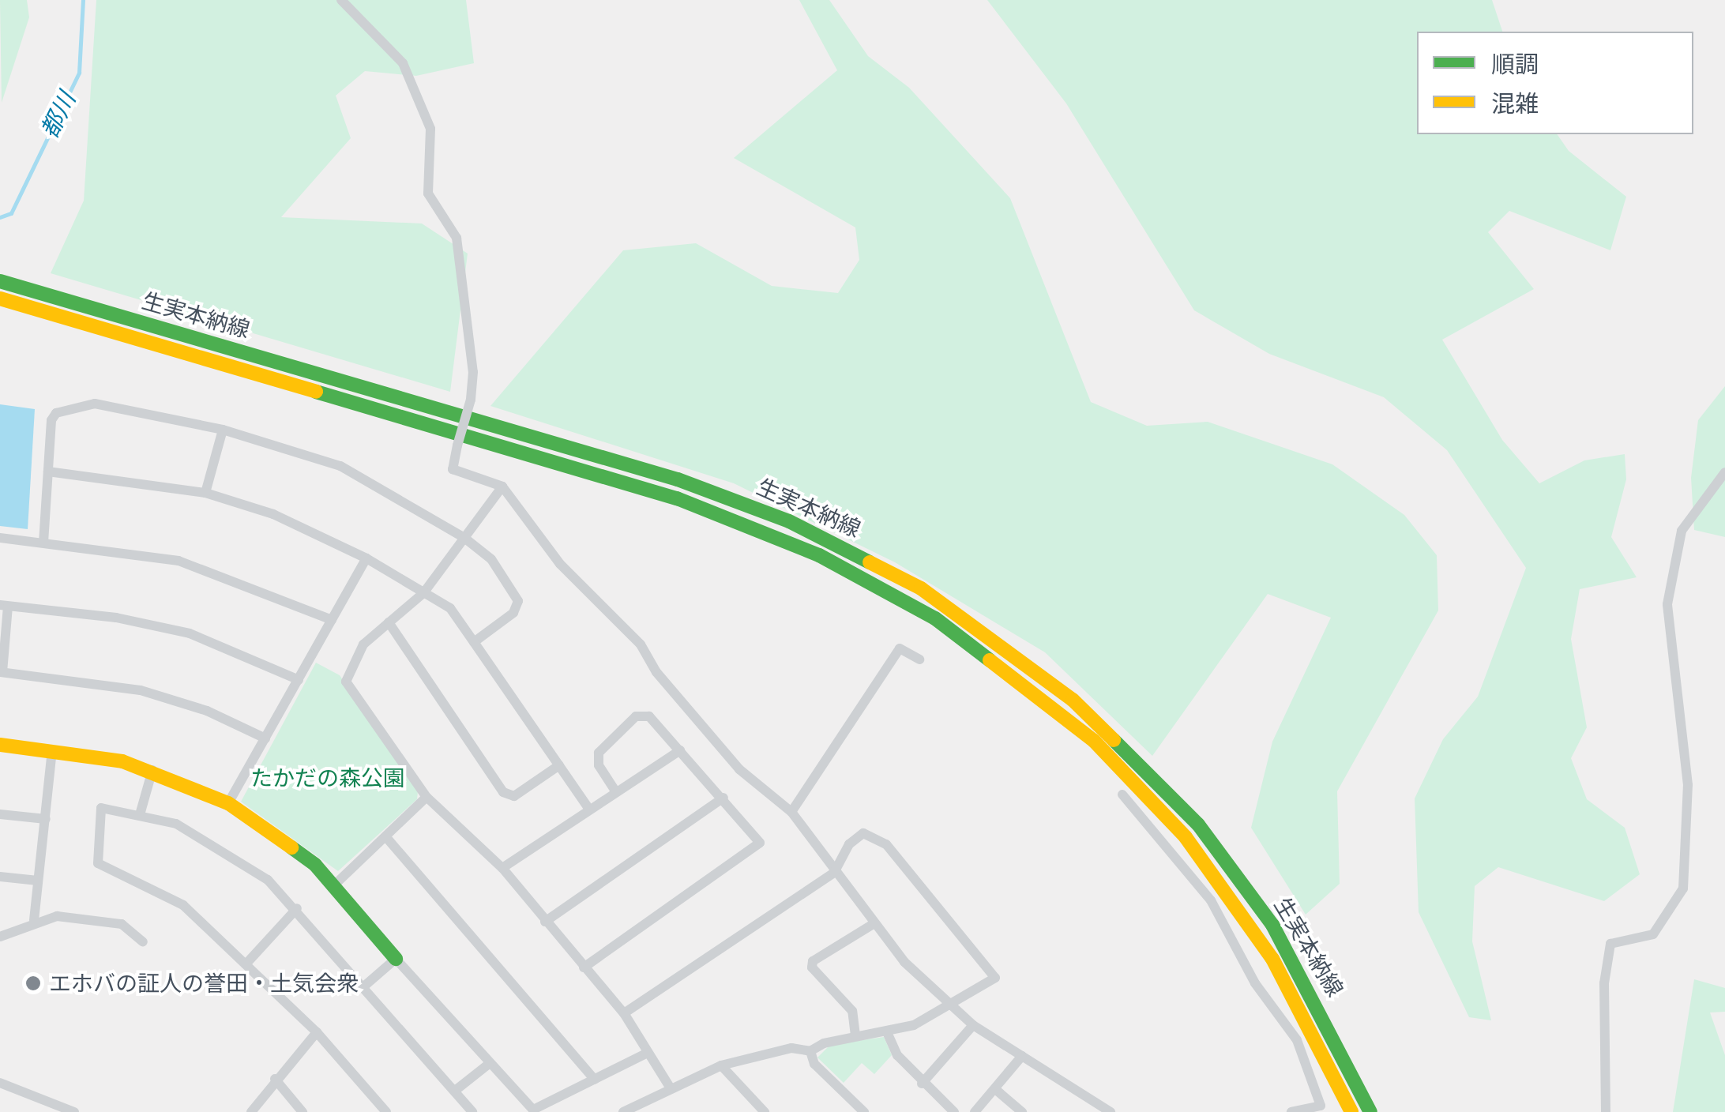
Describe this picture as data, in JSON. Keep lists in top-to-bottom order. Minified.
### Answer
{"streets":{"main road":["生実本納線"]},"water":["都川"],"parks":["たかだの森公園"],"places":["エホバの証人の誉田・土気会衆"],"legend":["順調","混雑"]}
